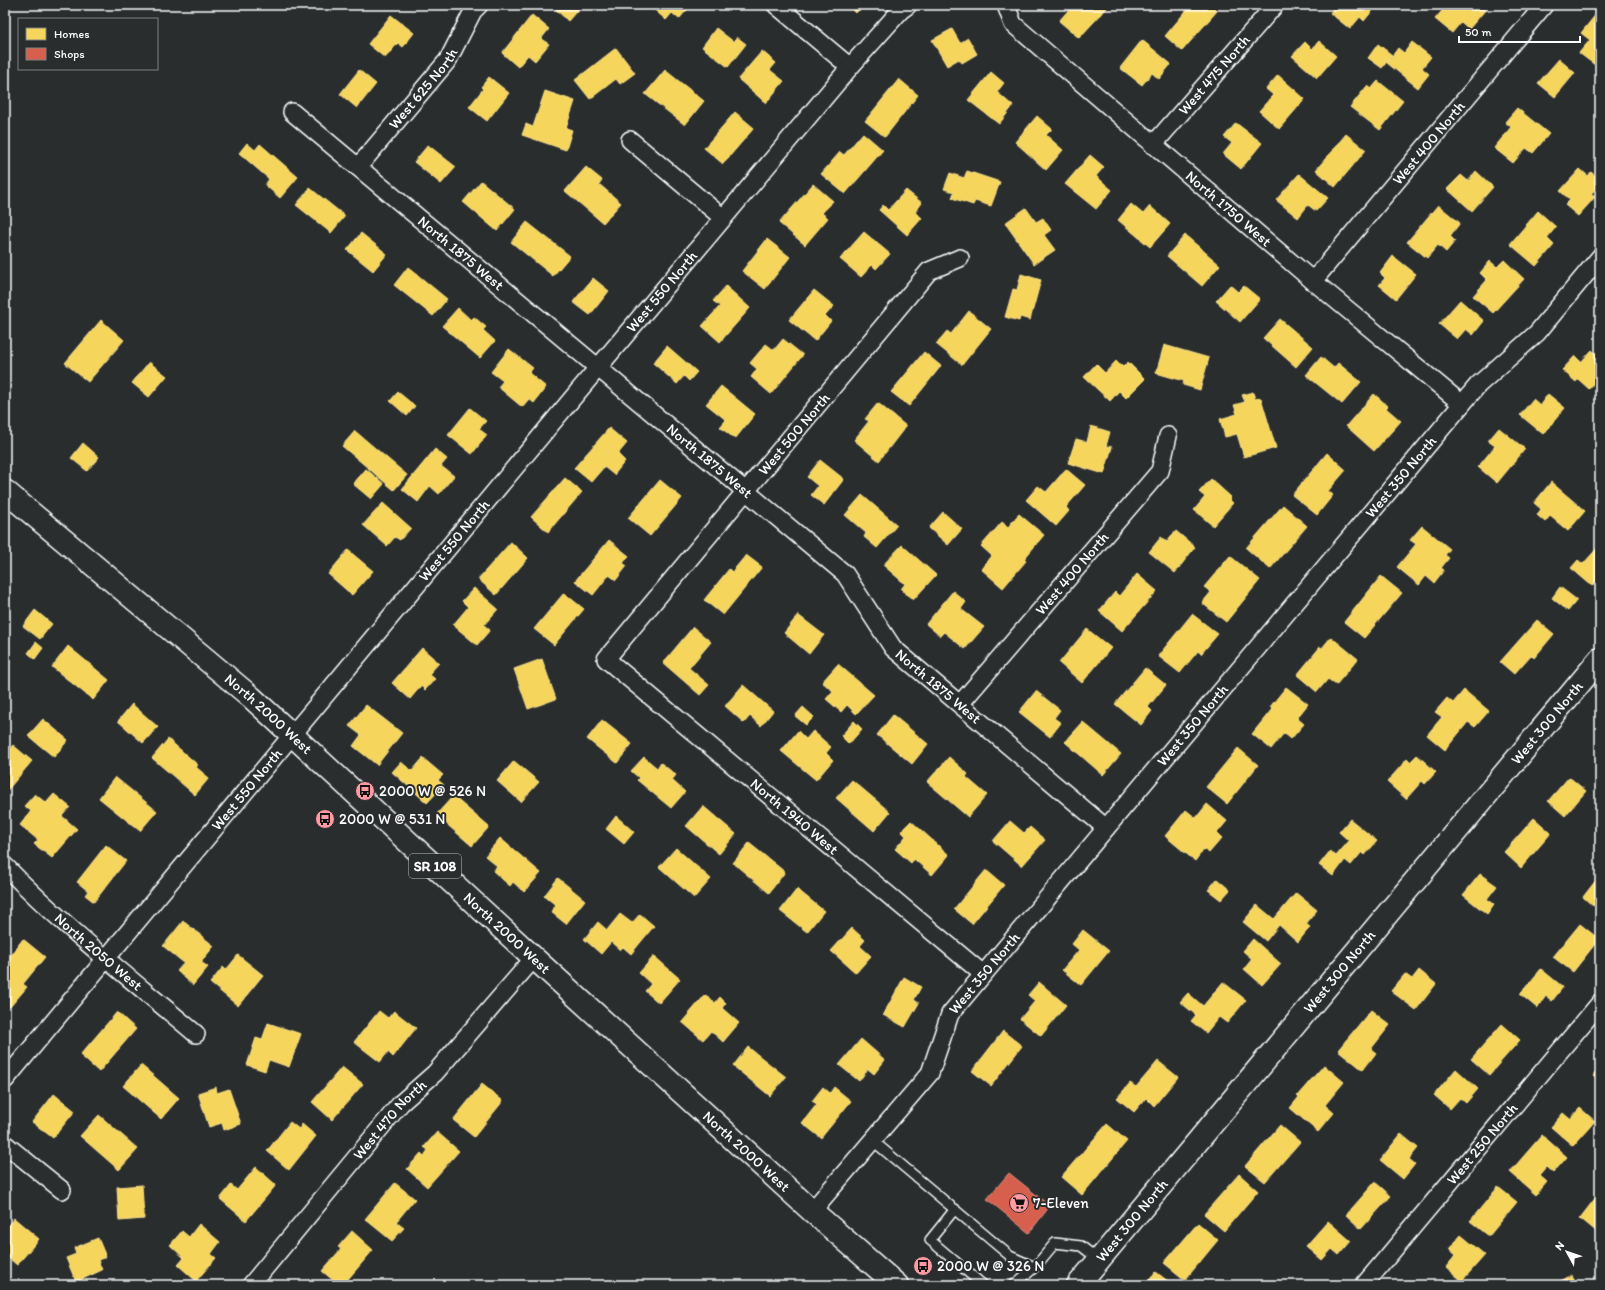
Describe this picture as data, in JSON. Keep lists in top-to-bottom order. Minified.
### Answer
{"streets":{"main road":["North 2000 West","West 300 North","SR 108"],"street":["West 475 North","West 625 North","West 400 North","North 1750 West","North 1875 West","West 550 North","West 500 North","West 350 North","North 1940 West","North 2050 West","West 470 North","West 250 North"]},"crossings":[["West 475 North","North 1750 West"],["West 625 North","North 1875 West"],["West 400 North","North 1750 West"],["West 400 North","North 1875 West"],["North 1750 West","West 350 North"],["North 1875 West","West 550 North"],["North 1875 West","West 500 North"],["North 1875 West","West 350 North"],["West 550 North","North 2000 West"],["West 550 North","North 2050 West"],["West 500 North","North 1940 West"],["West 350 North","North 2000 West"],["West 350 North","North 1940 West"],["North 2000 West","West 470 North"]],"places":{"bus stop":["2000 W @ 526 N","2000 W @ 531 N","2000 W @ 326 N"],"supermarket":["7-Eleven"]},"legend":["Homes","Shops"],"scale_bar":"50 m","north":"top left"}
